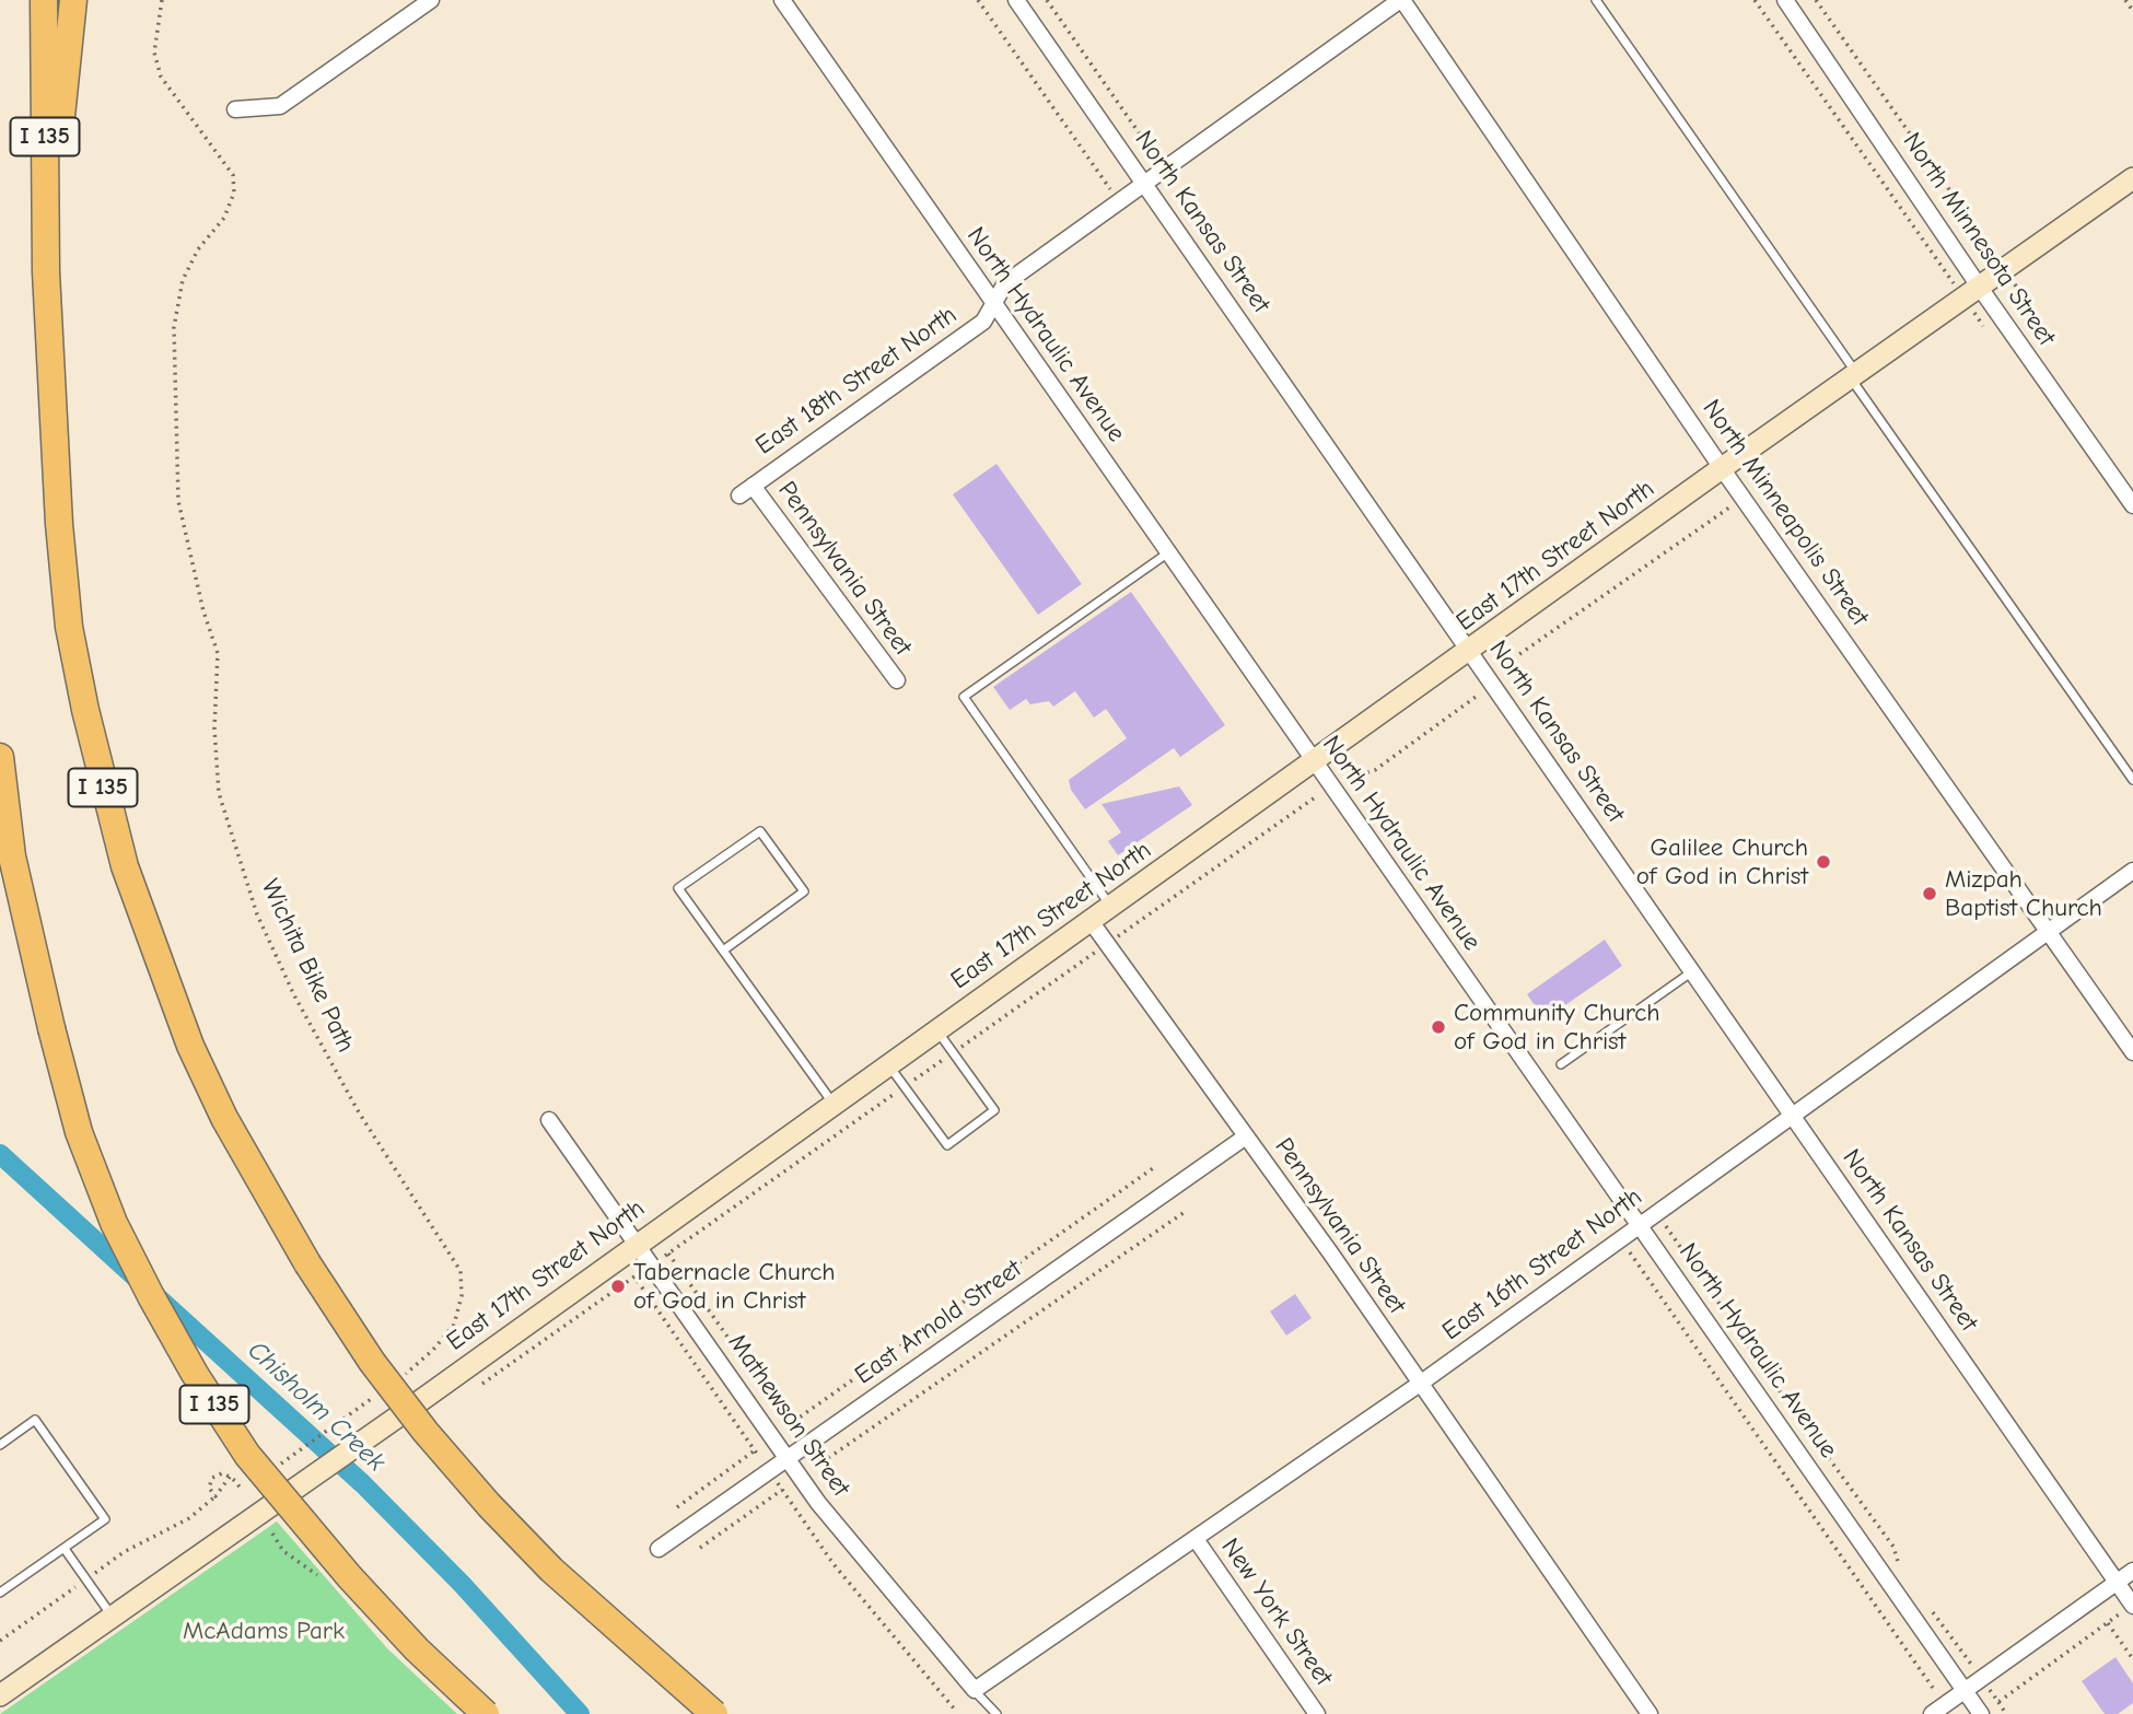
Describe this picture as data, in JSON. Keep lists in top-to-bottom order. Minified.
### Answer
{"streets":{"highway":["I 135"],"street":["North Kansas Street","North Minnesota Street","North Hydraulic Avenue","East 18th Street North","North Minneapolis Street","East 17th Street North","Pennsylvania Street","East 16th Street North","East Arnold Street","Mathewson Street","New York Street"],"path":["Wichita Bike Path"]},"crossings":[["North Kansas Street","East 18th Street North"],["North Kansas Street","East 17th Street North"],["North Kansas Street","East 16th Street North"],["North Minnesota Street","East 17th Street North"],["North Hydraulic Avenue","East 18th Street North"],["North Hydraulic Avenue","East 17th Street North"],["North Hydraulic Avenue","East 16th Street North"],["East 18th Street North","North Minneapolis Street"],["East 18th Street North","Pennsylvania Street"],["North Minneapolis Street","East 17th Street North"],["North Minneapolis Street","East 16th Street North"],["East 17th Street North","Pennsylvania Street"],["East 17th Street North","Mathewson Street"],["Pennsylvania Street","East 16th Street North"],["Pennsylvania Street","East Arnold Street"],["East 16th Street North","Mathewson Street"],["East 16th Street North","New York Street"],["East Arnold Street","Mathewson Street"]],"water":["Chisholm Creek"],"parks":["McAdams Park"],"places":["Galilee Church of God in Christ","Mizpah Baptist Church","Community Church of God in Christ","Tabernacle Church of God in Christ"]}
